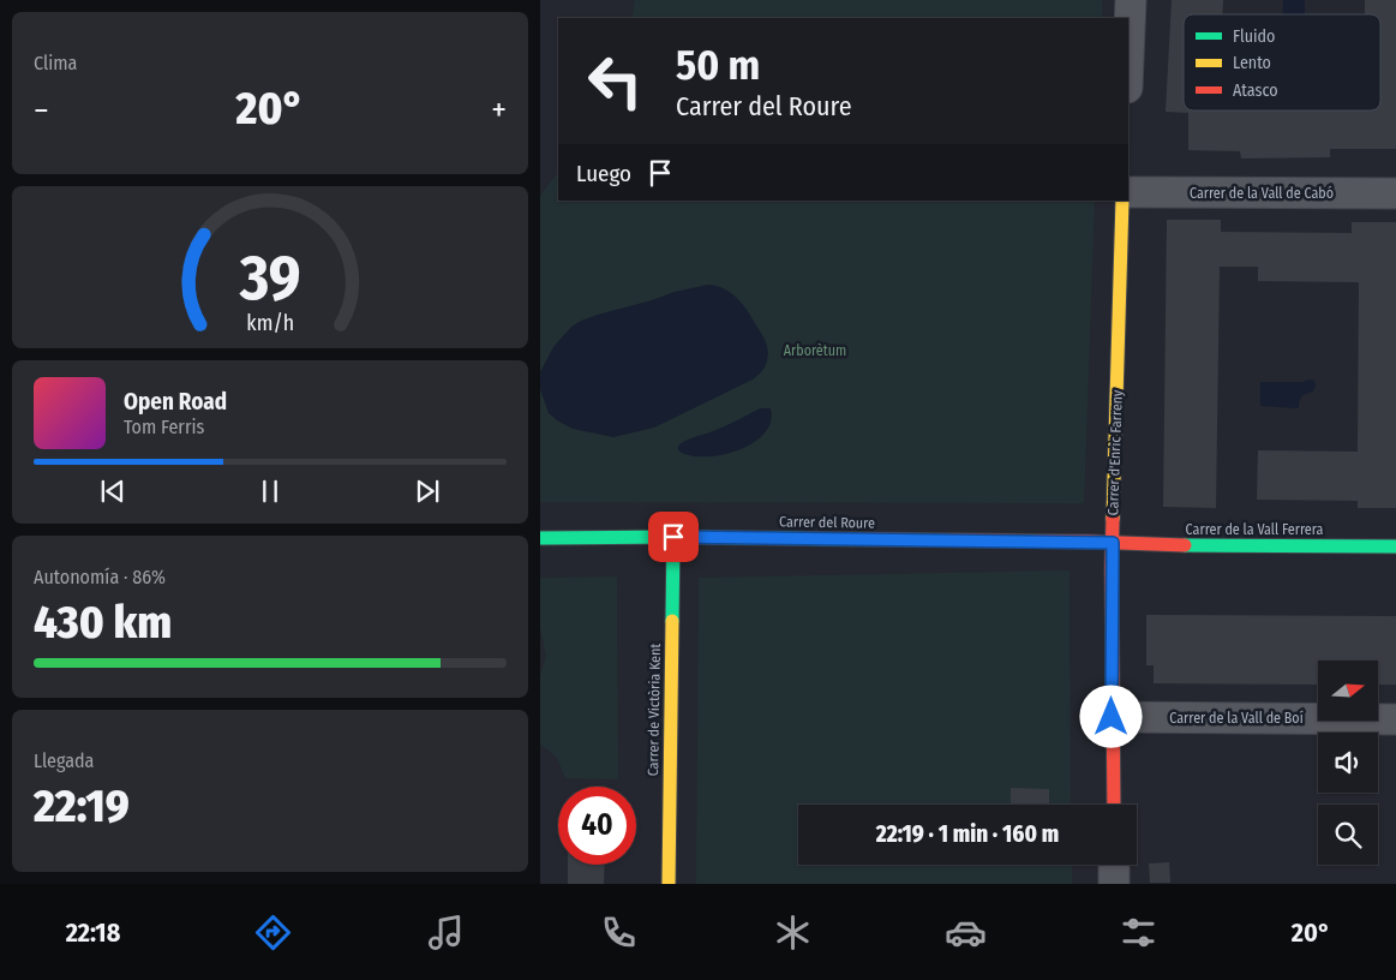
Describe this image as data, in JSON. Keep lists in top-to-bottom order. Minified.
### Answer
{"streets":{"street":["Carrer de la Vall de Cabó","Carrer d'Enric Farreny","Carrer del Roure","Carrer de la Vall Ferrera","Carrer de Victòria Kent","Carrer de la Vall de Boí"]},"crossings":[["Carrer d'Enric Farreny","Carrer del Roure"],["Carrer d'Enric Farreny","Carrer de la Vall Ferrera"],["Carrer d'Enric Farreny","Carrer de la Vall de Boí"],["Carrer del Roure","Carrer de la Vall Ferrera"],["Carrer del Roure","Carrer de Victòria Kent"]],"parks":["Arborètum"],"legend":["Fluido","Lento","Atasco"],"north":"right","page":{"tile":["Clima",["Autonomía · 86%","430 km"],["Llegada","22:19"]],"turn":["50 m","Carrer del Roure"],"heat":["−","20°","+"],"then":"Luego","song":["Open Road","Tom Ferris"],"limit":"40","trip":"22:19 · 1 min · 160 m","tabs":["22:18","20°"],"gauge":["39","km/h"]}}
